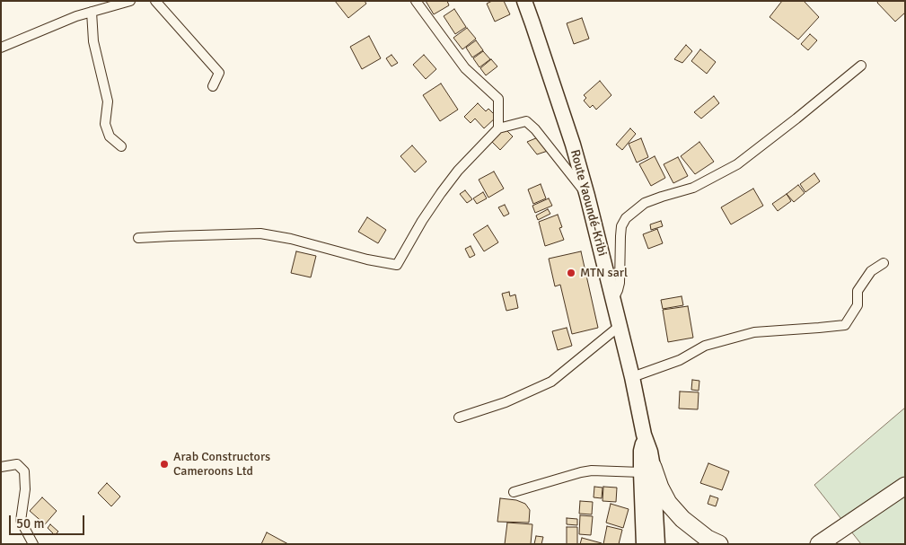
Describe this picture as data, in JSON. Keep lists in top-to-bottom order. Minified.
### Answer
{"streets":{"main road":["Route Yaoundé-Kribi"]},"places":["MTN sarl","Arab Constructors Cameroons Ltd"],"scale_bar":"50 m"}
